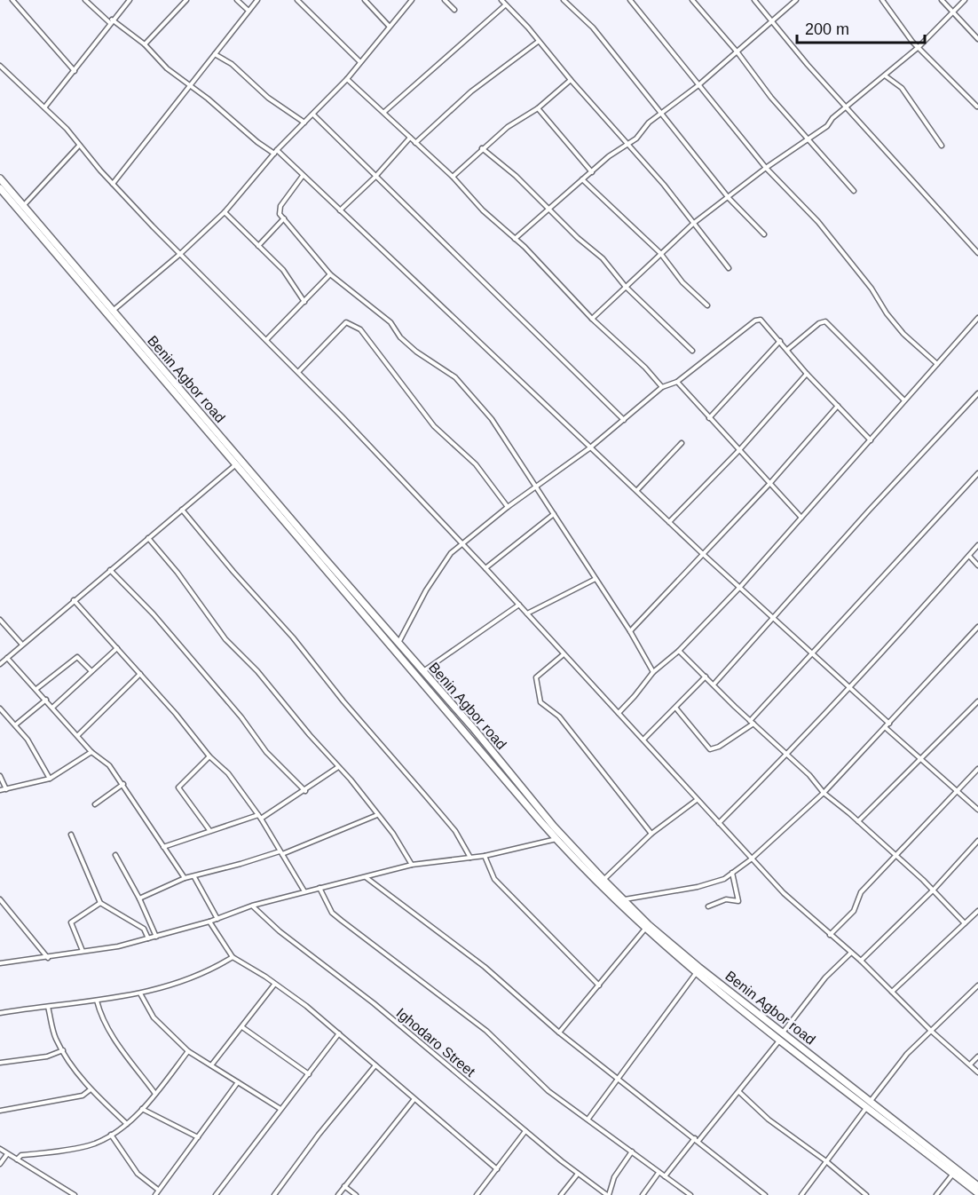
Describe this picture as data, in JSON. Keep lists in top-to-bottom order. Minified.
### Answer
{"streets":{"highway":["Benin Agbor road"],"street":["Ighodaro Street"]},"scale_bar":"200 m"}
